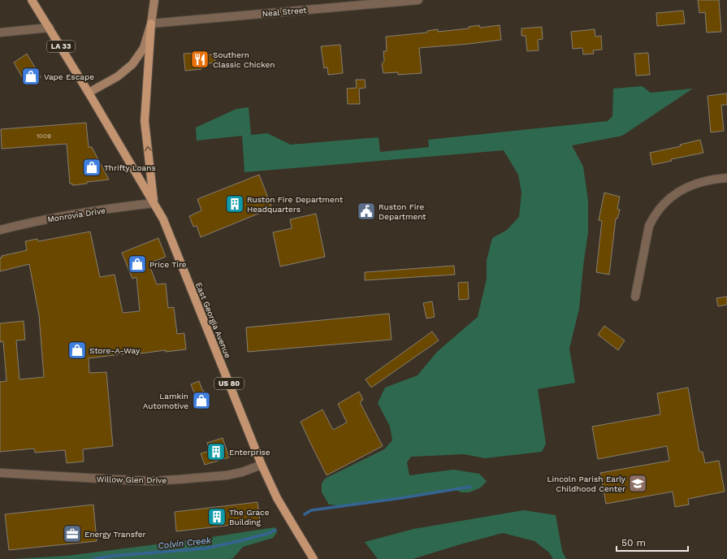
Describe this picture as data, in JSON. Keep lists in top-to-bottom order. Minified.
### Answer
{"streets":{"main road":["LA 33","East Georgia Avenue","US 80"],"street":["Neal Street","Monrovia Drive","Willow Glen Drive"]},"crossings":[["LA 33","East Georgia Avenue"],["Monrovia Drive","East Georgia Avenue"],["East Georgia Avenue","Willow Glen Drive"]],"water":["Colvin Creek"],"places":{"restaurant":["Southern Classic Chicken"],"shop":["Vape Escape","Thrifty Loans","Price Tire","Store-A-Way","Lamkin Automotive"],"building":["Ruston Fire Department Headquarters","Enterprise","The Grace Building"],"public building":["Ruston Fire Department"],"school or university":["Lincoln Parish Early Childhood Center"],"office":["Energy Transfer"]},"house_numbers":["1009"],"scale_bar":"50 m"}
